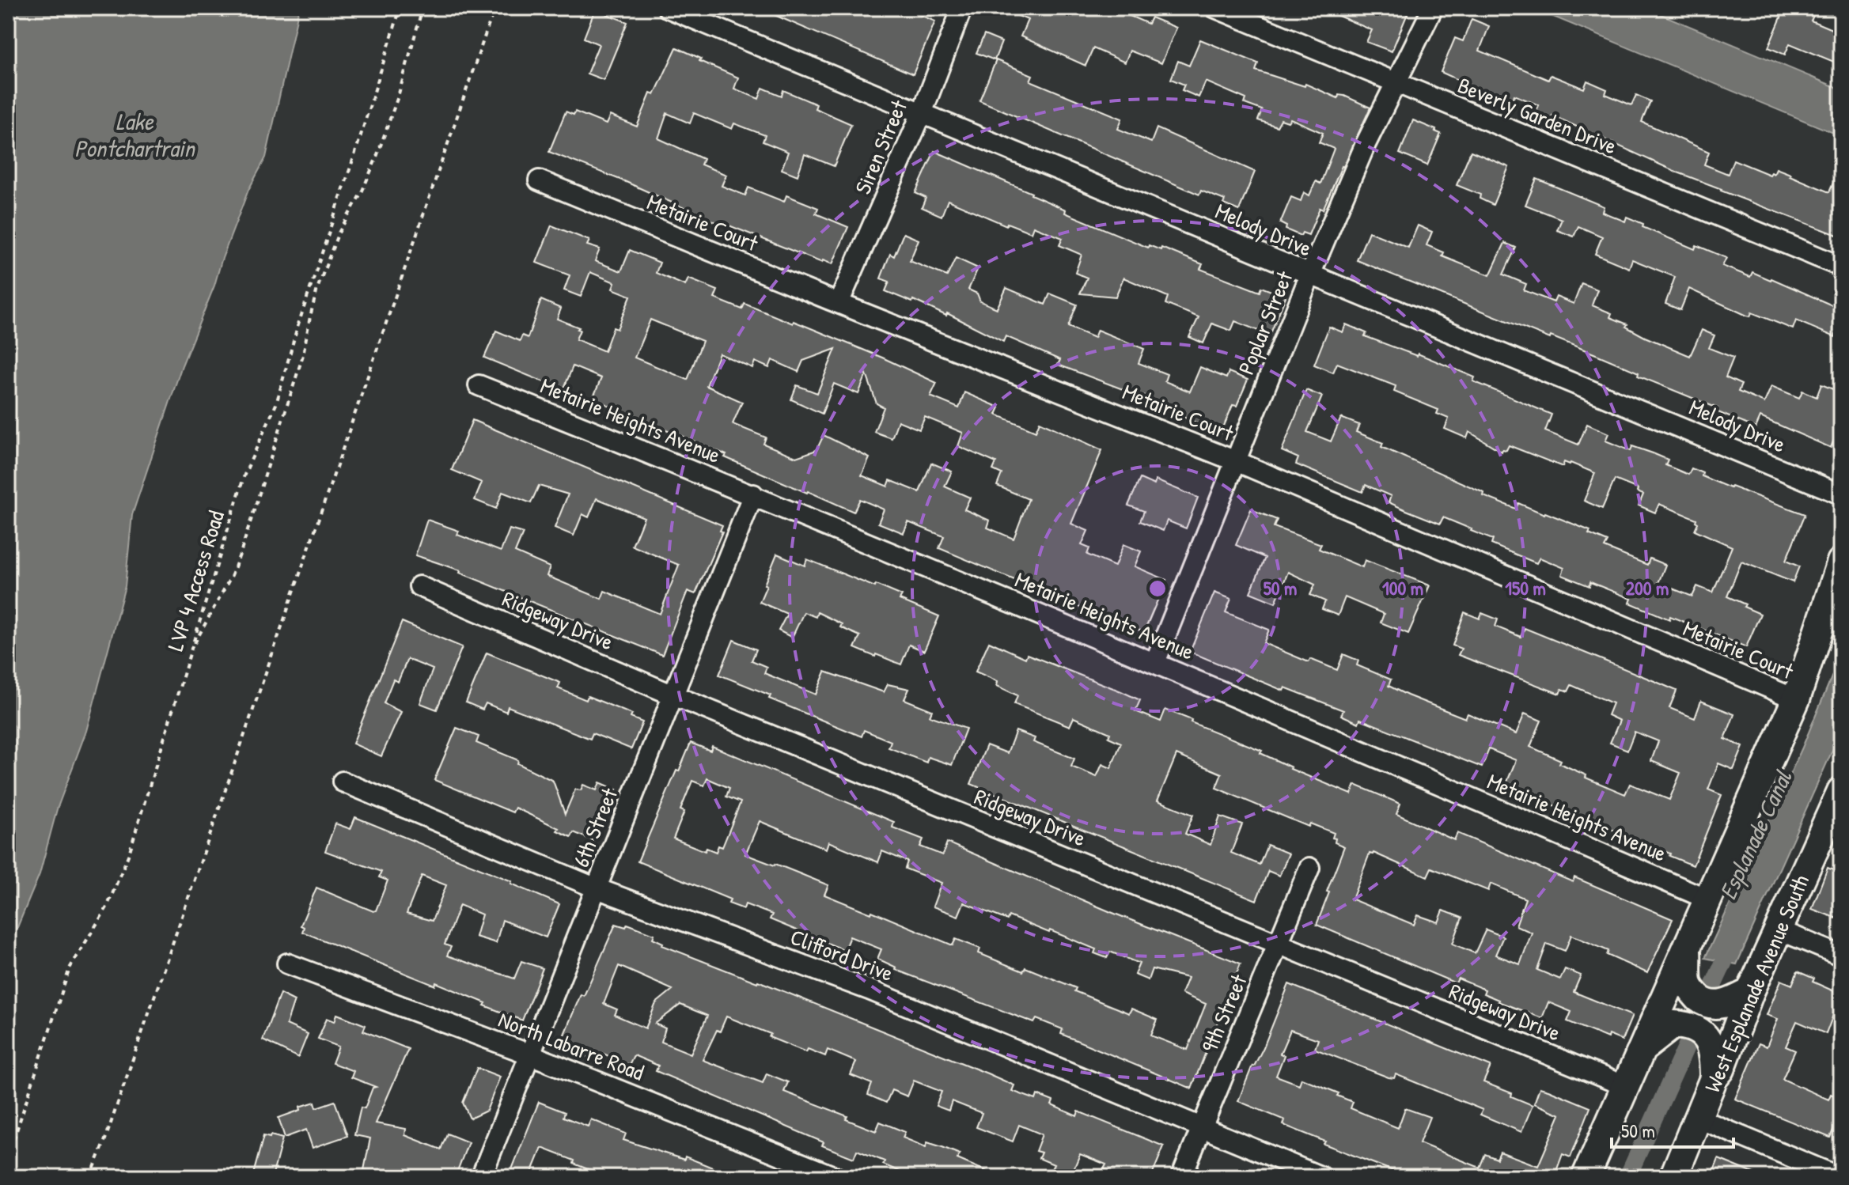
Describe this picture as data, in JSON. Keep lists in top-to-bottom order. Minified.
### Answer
{"streets":{"main road":["West Esplanade Avenue South"],"street":["Beverly Garden Drive","Siren Street","Metairie Court","Melody Drive","Poplar Street","Metairie Heights Avenue","Ridgeway Drive","6th Street","Clifford Drive","9th Street","North Labarre Road"],"path":["LVP 4 Access Road"]},"crossings":[["Beverly Garden Drive","Poplar Street"],["Siren Street","Metairie Court"],["Siren Street","Melody Drive"],["Metairie Court","Poplar Street"],["Melody Drive","Poplar Street"],["Poplar Street","Metairie Heights Avenue"],["Metairie Heights Avenue","6th Street"],["Ridgeway Drive","6th Street"],["Ridgeway Drive","9th Street"],["6th Street","Clifford Drive"],["6th Street","North Labarre Road"],["Clifford Drive","9th Street"]],"water":["Lake Pontchartrain","Esplanade Canal"],"scale_bar":"50 m","rings":["50 m","100 m","150 m","200 m"]}
